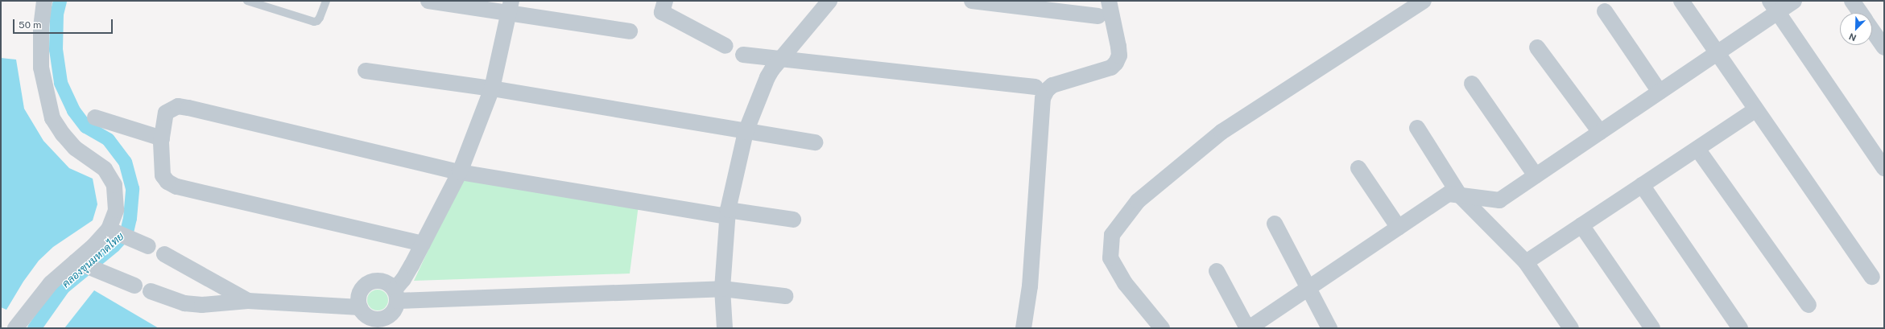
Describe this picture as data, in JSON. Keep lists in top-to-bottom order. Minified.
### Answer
{"water":["คลองขุนมหาดไทย"],"scale_bar":"50 m","north":"bottom left"}
